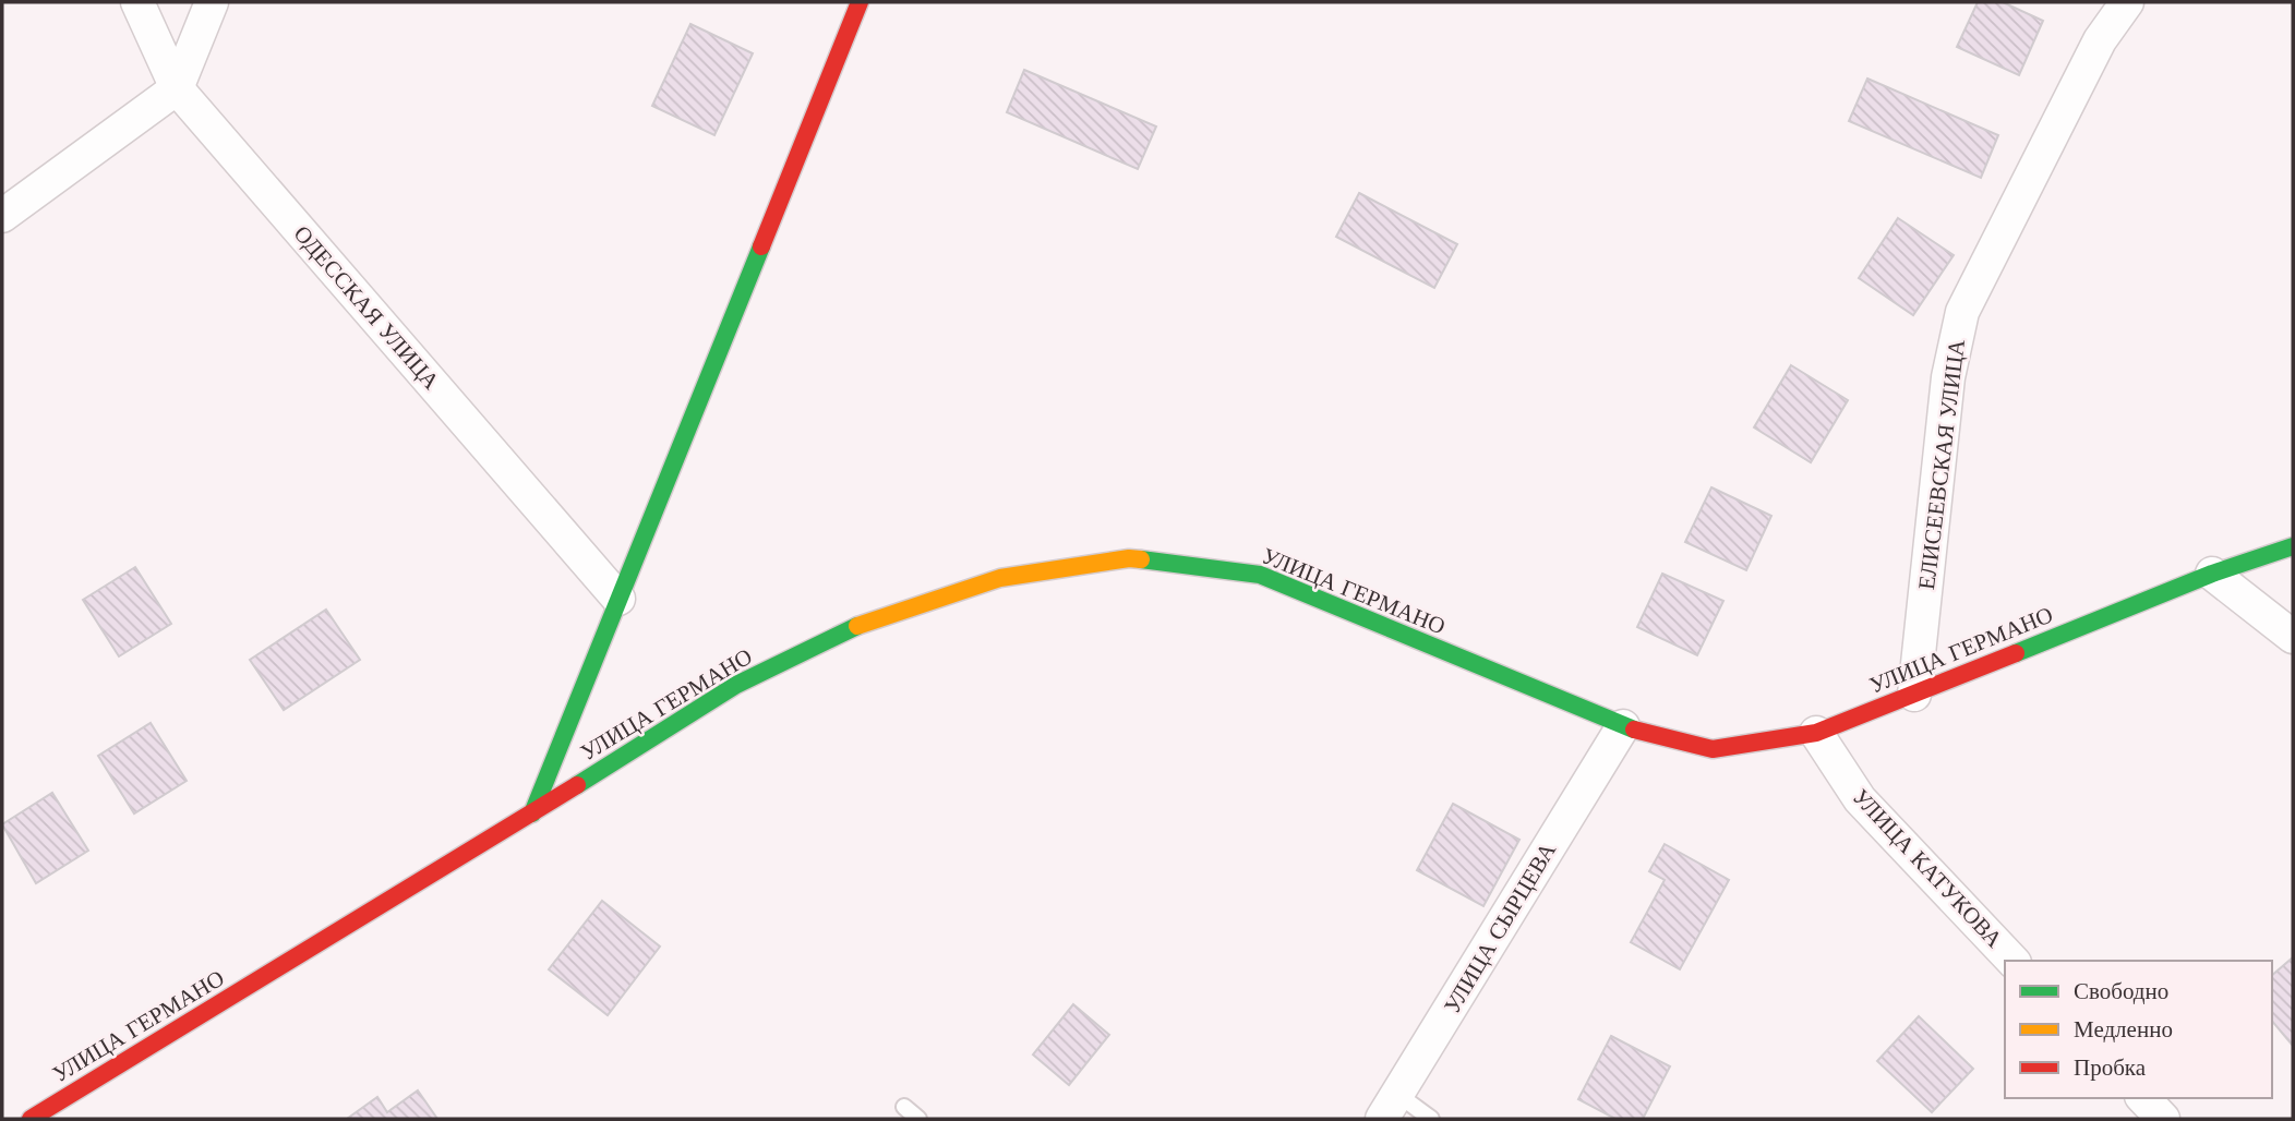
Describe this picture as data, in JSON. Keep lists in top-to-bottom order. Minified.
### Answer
{"streets":{"main road":["УЛИЦА ГЕРМАНО"],"street":["ОДЕССКАЯ УЛИЦА","ЕЛИСЕЕВСКАЯ УЛИЦА","УЛИЦА КАТУКОВА","УЛИЦА СЫРЦЕВА"]},"crossings":[["ЕЛИСЕЕВСКАЯ УЛИЦА","УЛИЦА ГЕРМАНО"],["УЛИЦА ГЕРМАНО","УЛИЦА КАТУКОВА"],["УЛИЦА ГЕРМАНО","УЛИЦА СЫРЦЕВА"]],"legend":["Свободно","Медленно","Пробка"]}
